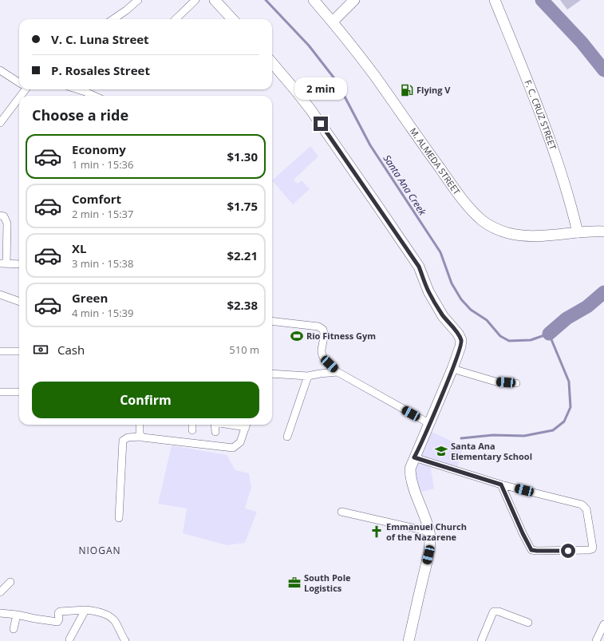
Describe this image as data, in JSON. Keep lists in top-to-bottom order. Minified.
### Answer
{"streets":{"street":["F. C. CRUZ STREET","M. ALMEDA STREET"]},"crossings":[["F. C. CRUZ STREET","M. ALMEDA STREET"]],"districts":["NIOGAN"],"water":["Santa Ana Creek"],"places":{"fuel station":["Flying V"],"sports":["Rio Fitness Gym"],"school or university":["Santa Ana Elementary School"],"church":["Emmanuel Church of the Nazarene"],"office":["South Pole Logistics"]},"page":{"banner":["V. C. Luna Street","P. Rosales Street"],"bubble":"2 min","heading":"Choose a ride","list":[{"name":"Economy","note":"1 min · 15:36","value":"$1.30"},{"name":"Comfort","note":"2 min · 15:37","value":"$1.75"},{"name":"XL","note":"3 min · 15:38","value":"$2.21"},{"name":"Green","note":"4 min · 15:39","value":"$2.38"}],"pay":["Cash","510 m"],"buttons":"Confirm"}}
